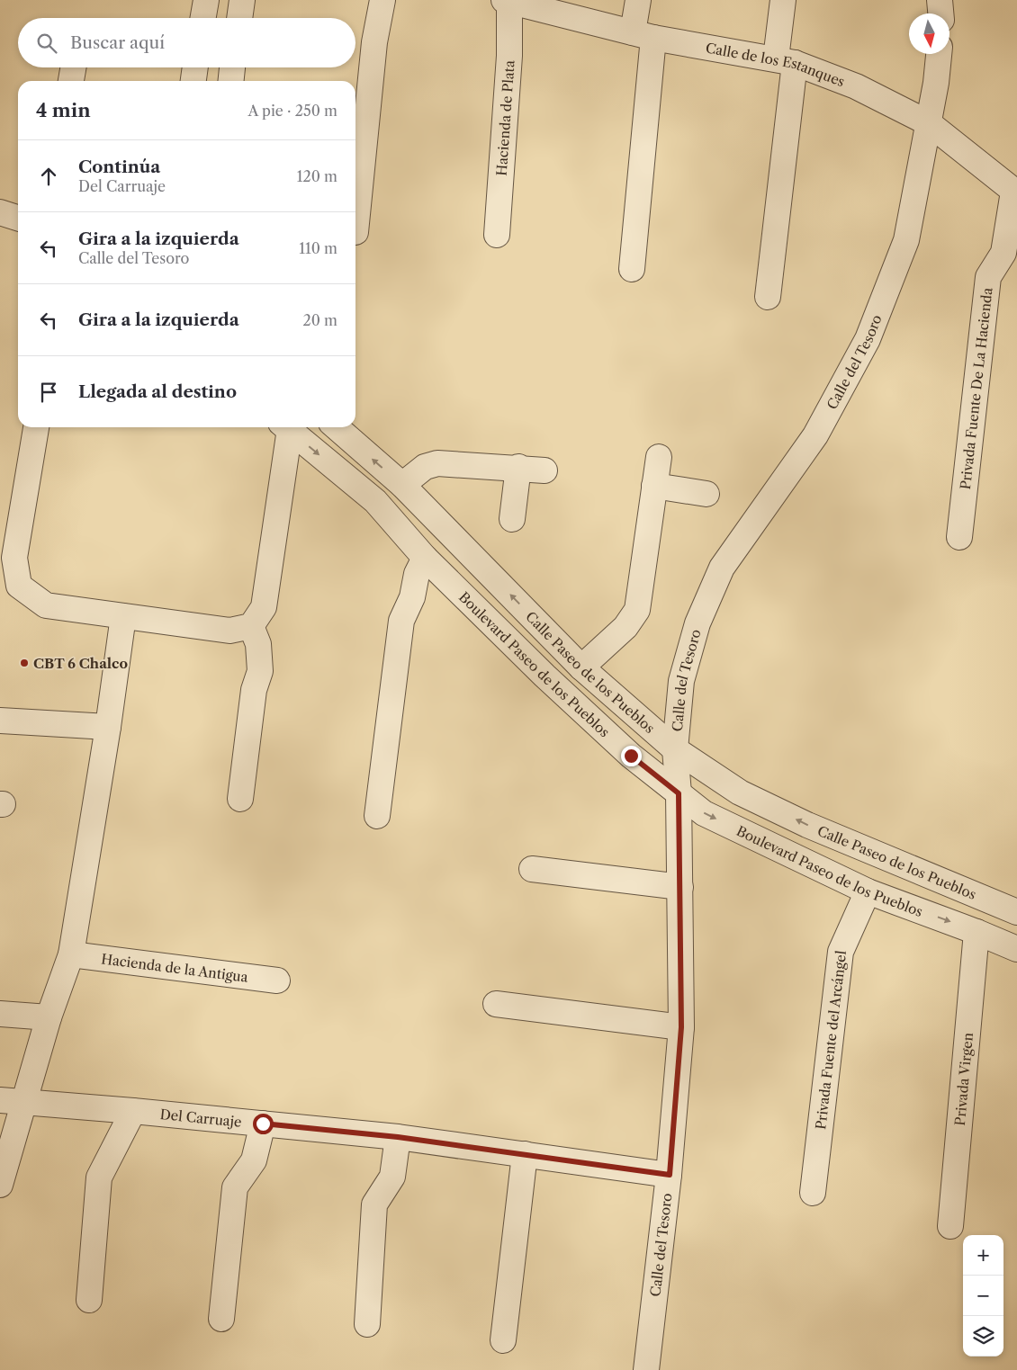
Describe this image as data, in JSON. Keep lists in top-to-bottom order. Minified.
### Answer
{"streets":{"street":["Calle de los Estanques","Hacienda de Plata","Calle del Tesoro","Privada Fuente De La Hacienda","Boulevard Paseo de los Pueblos","Calle Paseo de los Pueblos","Hacienda de la Antigua","Privada Fuente del Arcángel","Privada Virgen","Del Carruaje"]},"crossings":[["Calle de los Estanques","Hacienda de Plata"],["Calle de los Estanques","Calle del Tesoro"],["Calle de los Estanques","Privada Fuente De La Hacienda"],["Calle del Tesoro","Boulevard Paseo de los Pueblos"],["Calle del Tesoro","Calle Paseo de los Pueblos"],["Calle del Tesoro","Del Carruaje"],["Boulevard Paseo de los Pueblos","Privada Fuente del Arcángel"],["Boulevard Paseo de los Pueblos","Privada Virgen"]],"one_way":["Boulevard Paseo de los Pueblos","Calle Paseo de los Pueblos"],"places":["CBT 6 Chalco"],"north":"bottom","page":{"search":"Buscar aquí","heading":["4 min","A pie · 250 m"],"list":[["Continúa","Del Carruaje","120 m"],["Gira a la izquierda","Calle del Tesoro","110 m"],["Gira a la izquierda","20 m"],"Llegada al destino"],"map_buttons":["+","−"]}}
